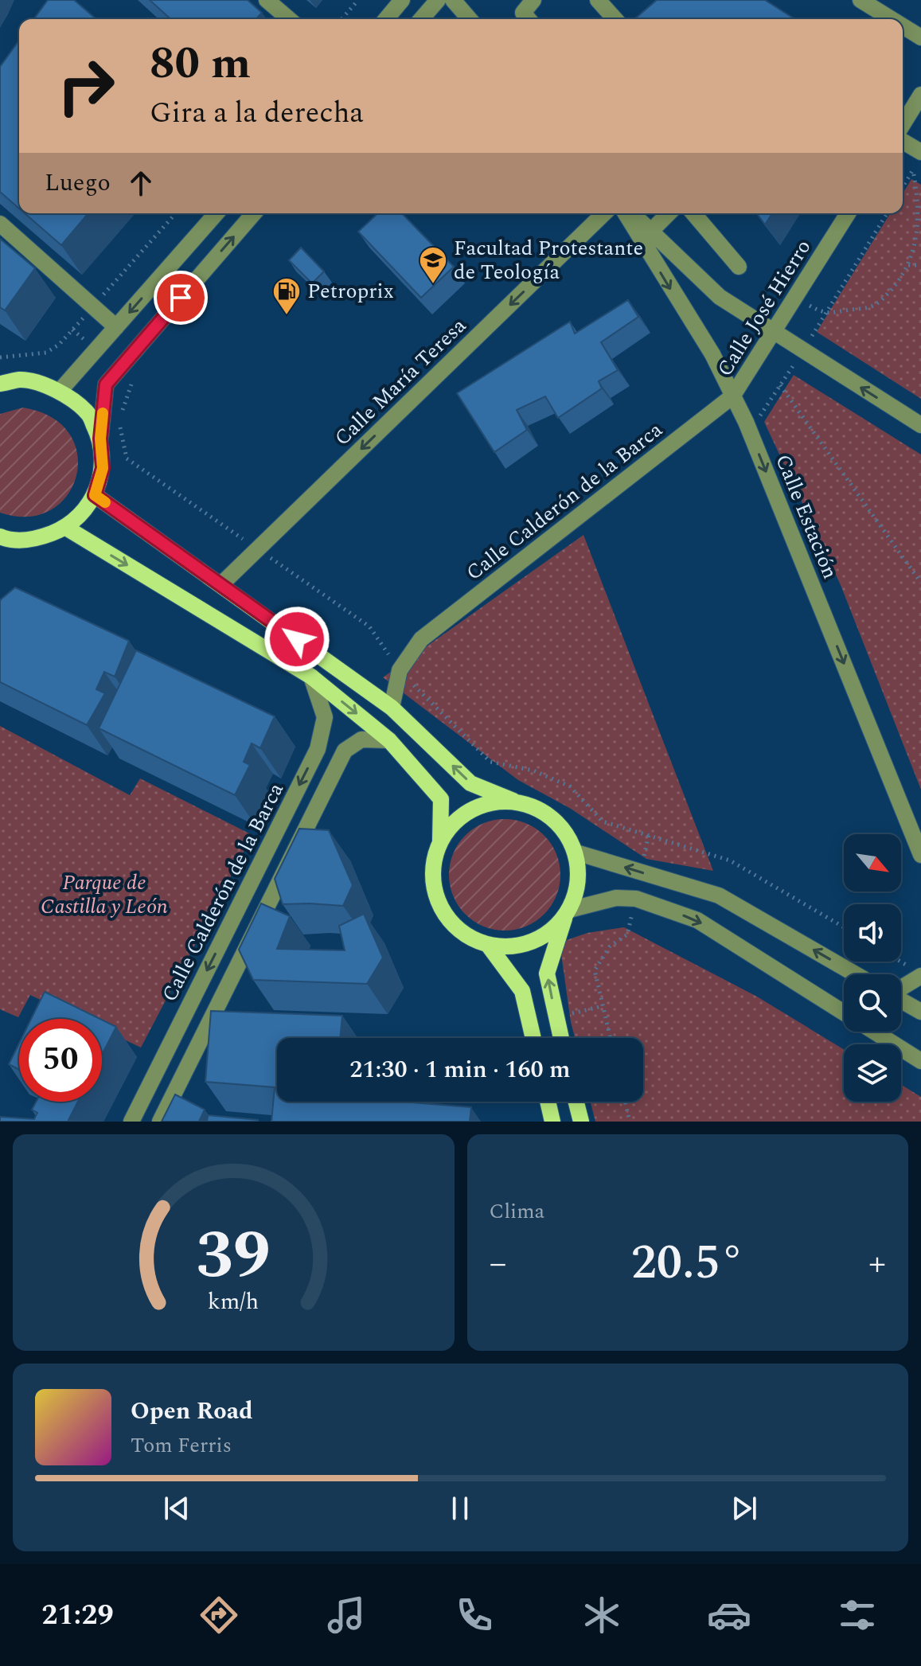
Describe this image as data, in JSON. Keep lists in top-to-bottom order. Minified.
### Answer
{"streets":{"street":["Calle José Hierro","Calle María Teresa","Calle Calderón de la Barca","Calle Estación"]},"crossings":[["Calle José Hierro","Calle Calderón de la Barca"],["Calle José Hierro","Calle Estación"],["Calle Calderón de la Barca","Calle Estación"]],"one_way":["Calle María Teresa"],"parks":["Parque de Castilla y León"],"places":{"school or university":["Facultad Protestante de Teología"],"fuel station":["Petroprix"]},"north":"bottom right","page":{"turn":["80 m","Gira a la derecha"],"then":"Luego","limit":"50","trip":"21:30 · 1 min · 160 m","tile":"Clima","heat":["−","20.5°","+"],"song":["Open Road","Tom Ferris"],"tabs":"21:29","gauge":["39","km/h"]}}
